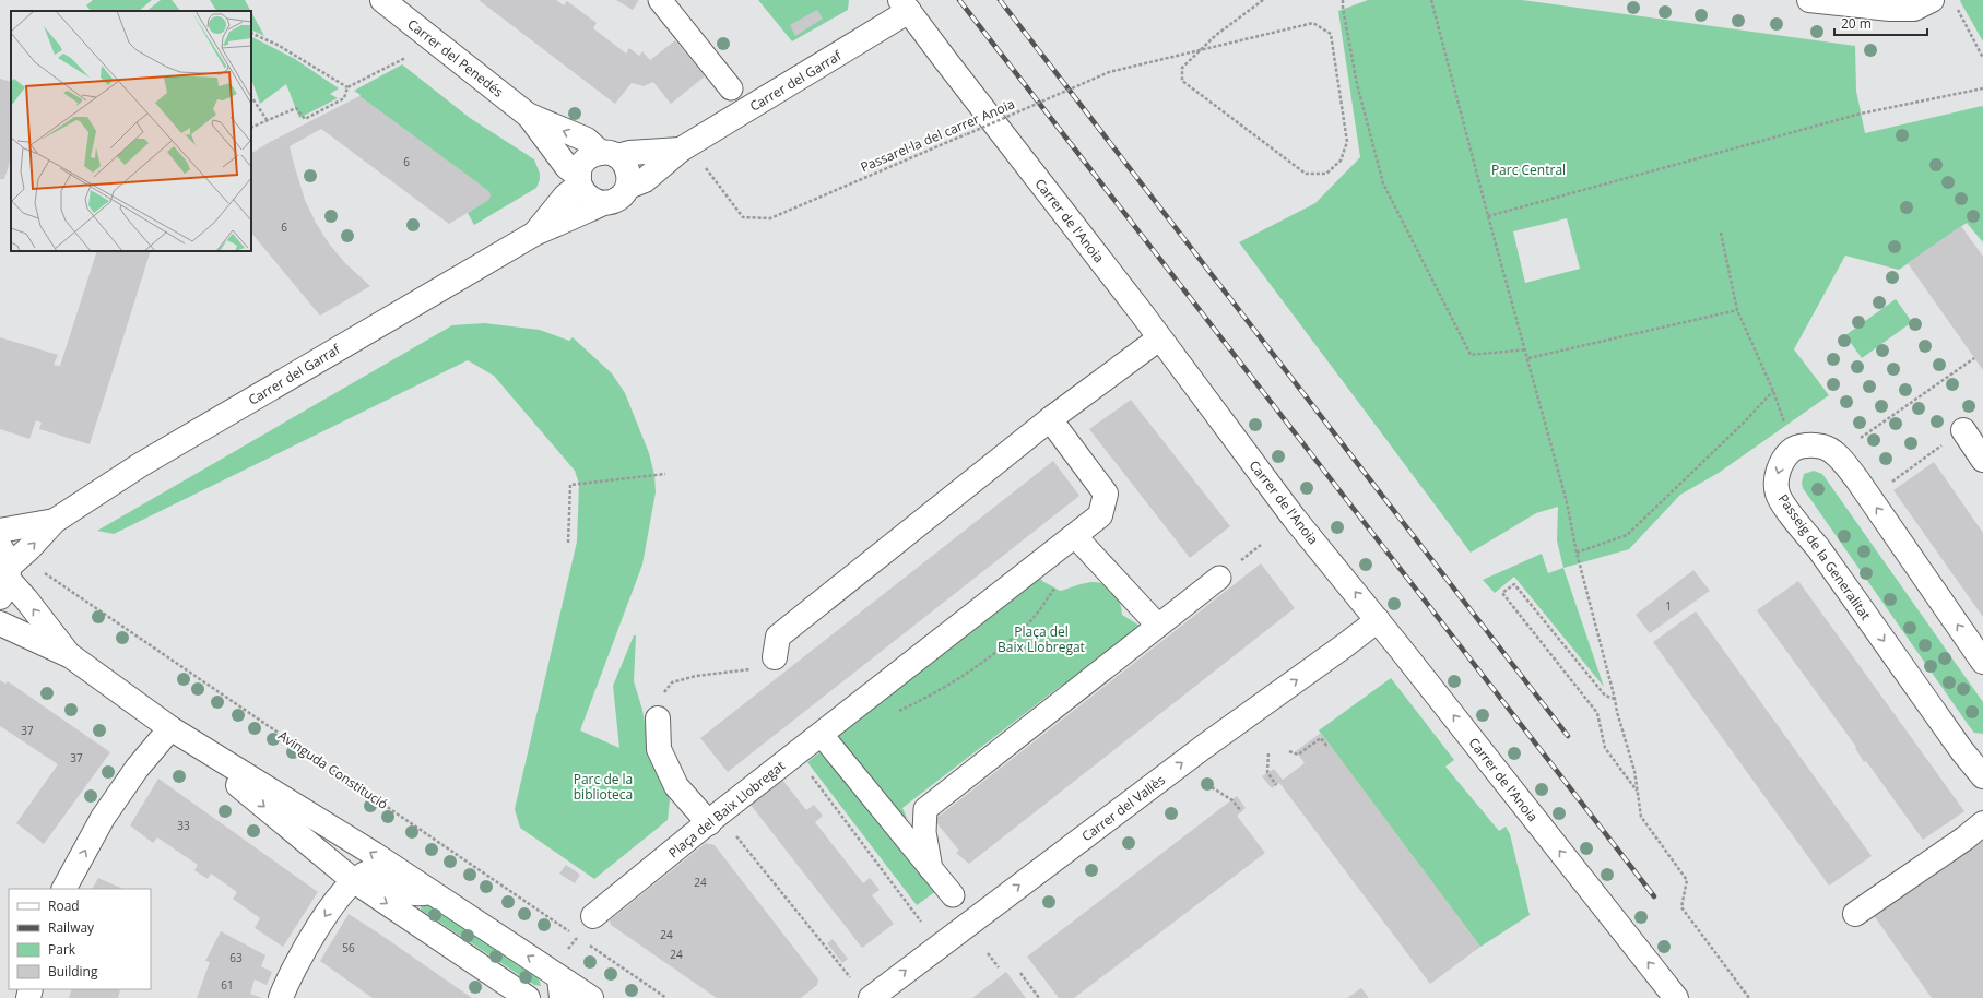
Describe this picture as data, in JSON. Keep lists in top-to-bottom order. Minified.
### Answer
{"streets":{"street":["Carrer del Penedés","Carrer del Garraf","Carrer de l'Anoia","Passeig de la Generalitat","Carrer del Vallès","Plaça del Baix Llobregat"],"path":["Passarel·la del carrer Anoia","Avinguda Constitució"]},"crossings":[["Carrer del Penedés","Carrer del Garraf"],["Carrer del Garraf","Carrer de l'Anoia"],["Carrer del Garraf","Avinguda Constitució"],["Carrer de l'Anoia","Carrer del Vallès"]],"one_way":["Carrer de l'Anoia"],"parks":["Parc Central","Plaça del Baix Llobregat","Parc de la biblioteca"],"house_numbers":["6","6","1","37","37","33","24","24","56","24","63","61"],"legend":["Road","Railway","Park","Building"],"scale_bar":"20 m"}
